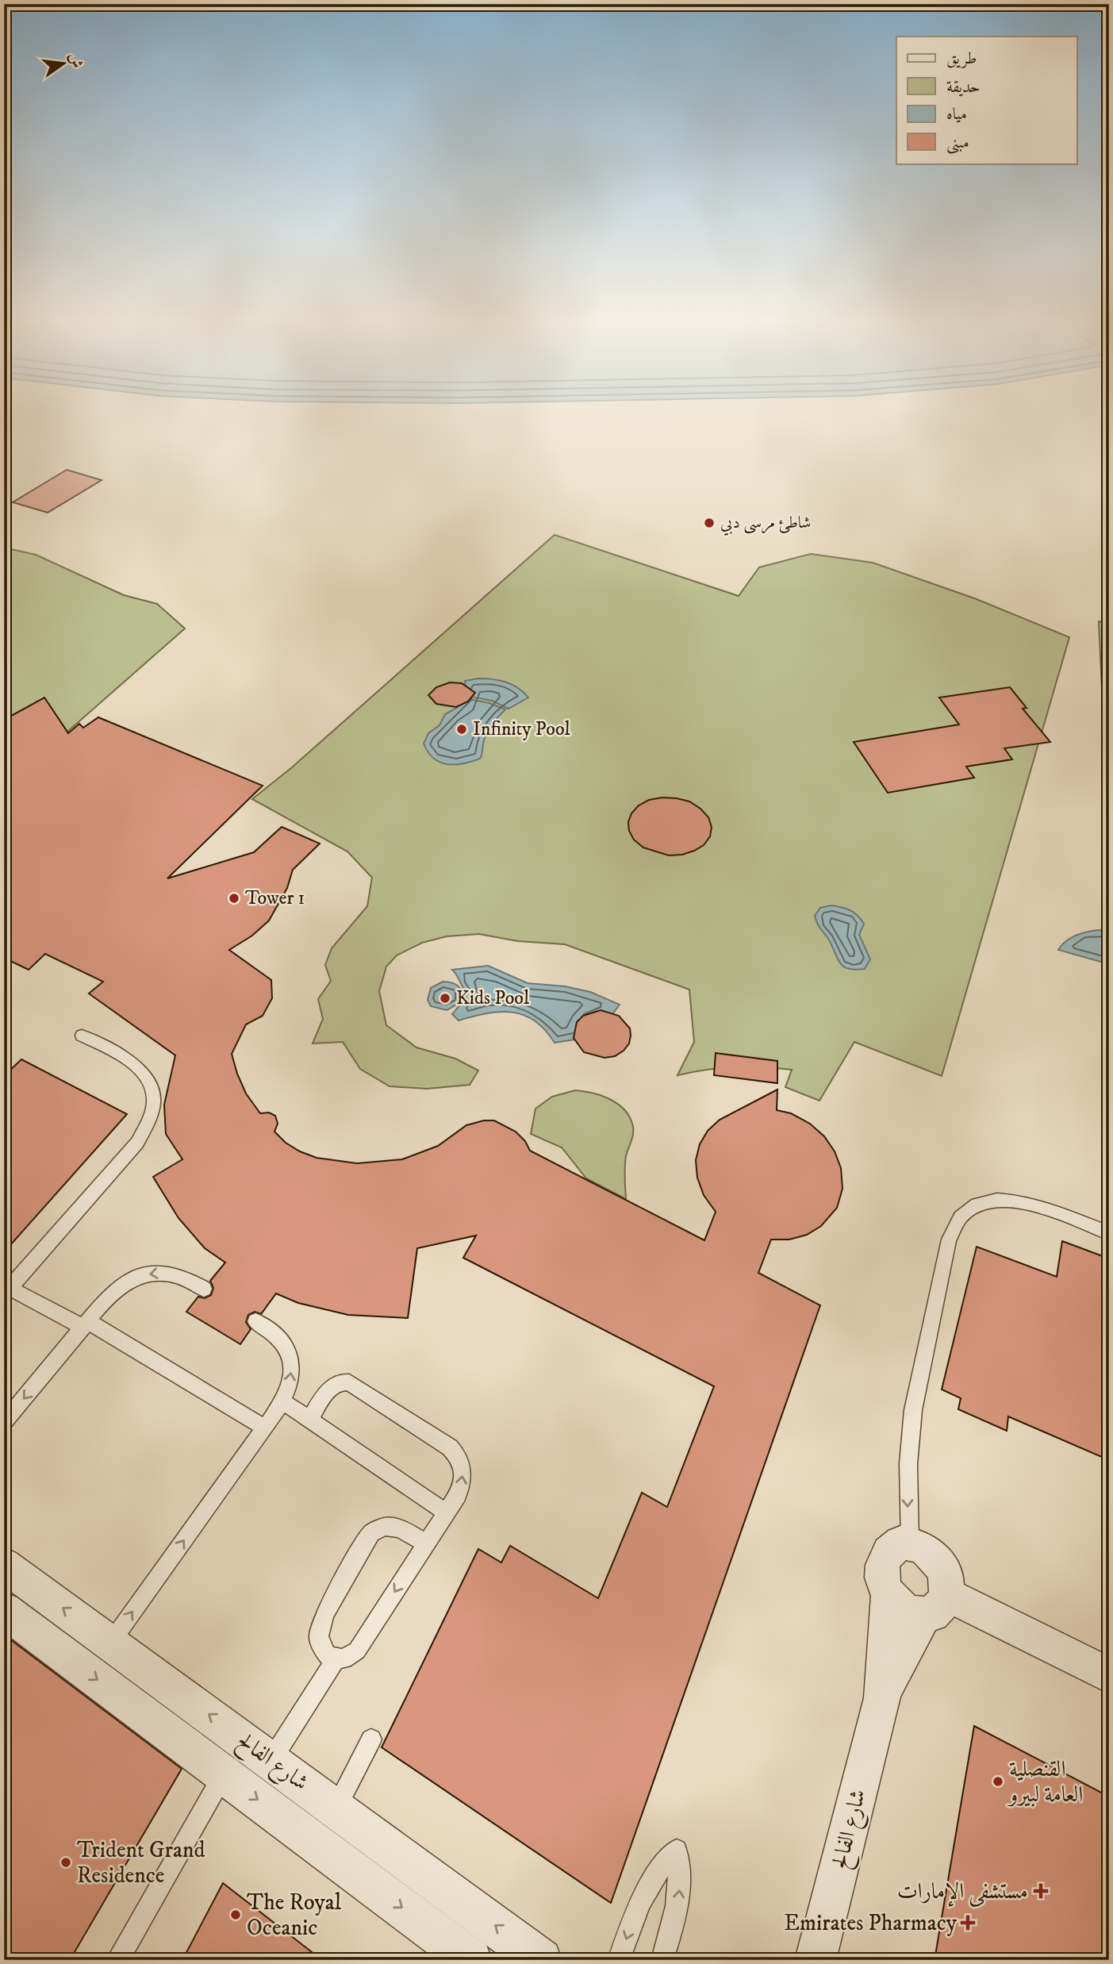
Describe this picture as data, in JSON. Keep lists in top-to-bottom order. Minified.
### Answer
{"streets":{"street":["شارع الفالح"]},"places":{"other":["شاطئ مرسى دبي","Infinity Pool","Tower 1","Kids Pool","القنصلية العامة لبيرو","Trident Grand Residence","The Royal Oceanic"],"health":["مستشفى الإمارات","Emirates Pharmacy"]},"legend":["طريق","حديقة","مياه","مبنى"],"north":"right"}
